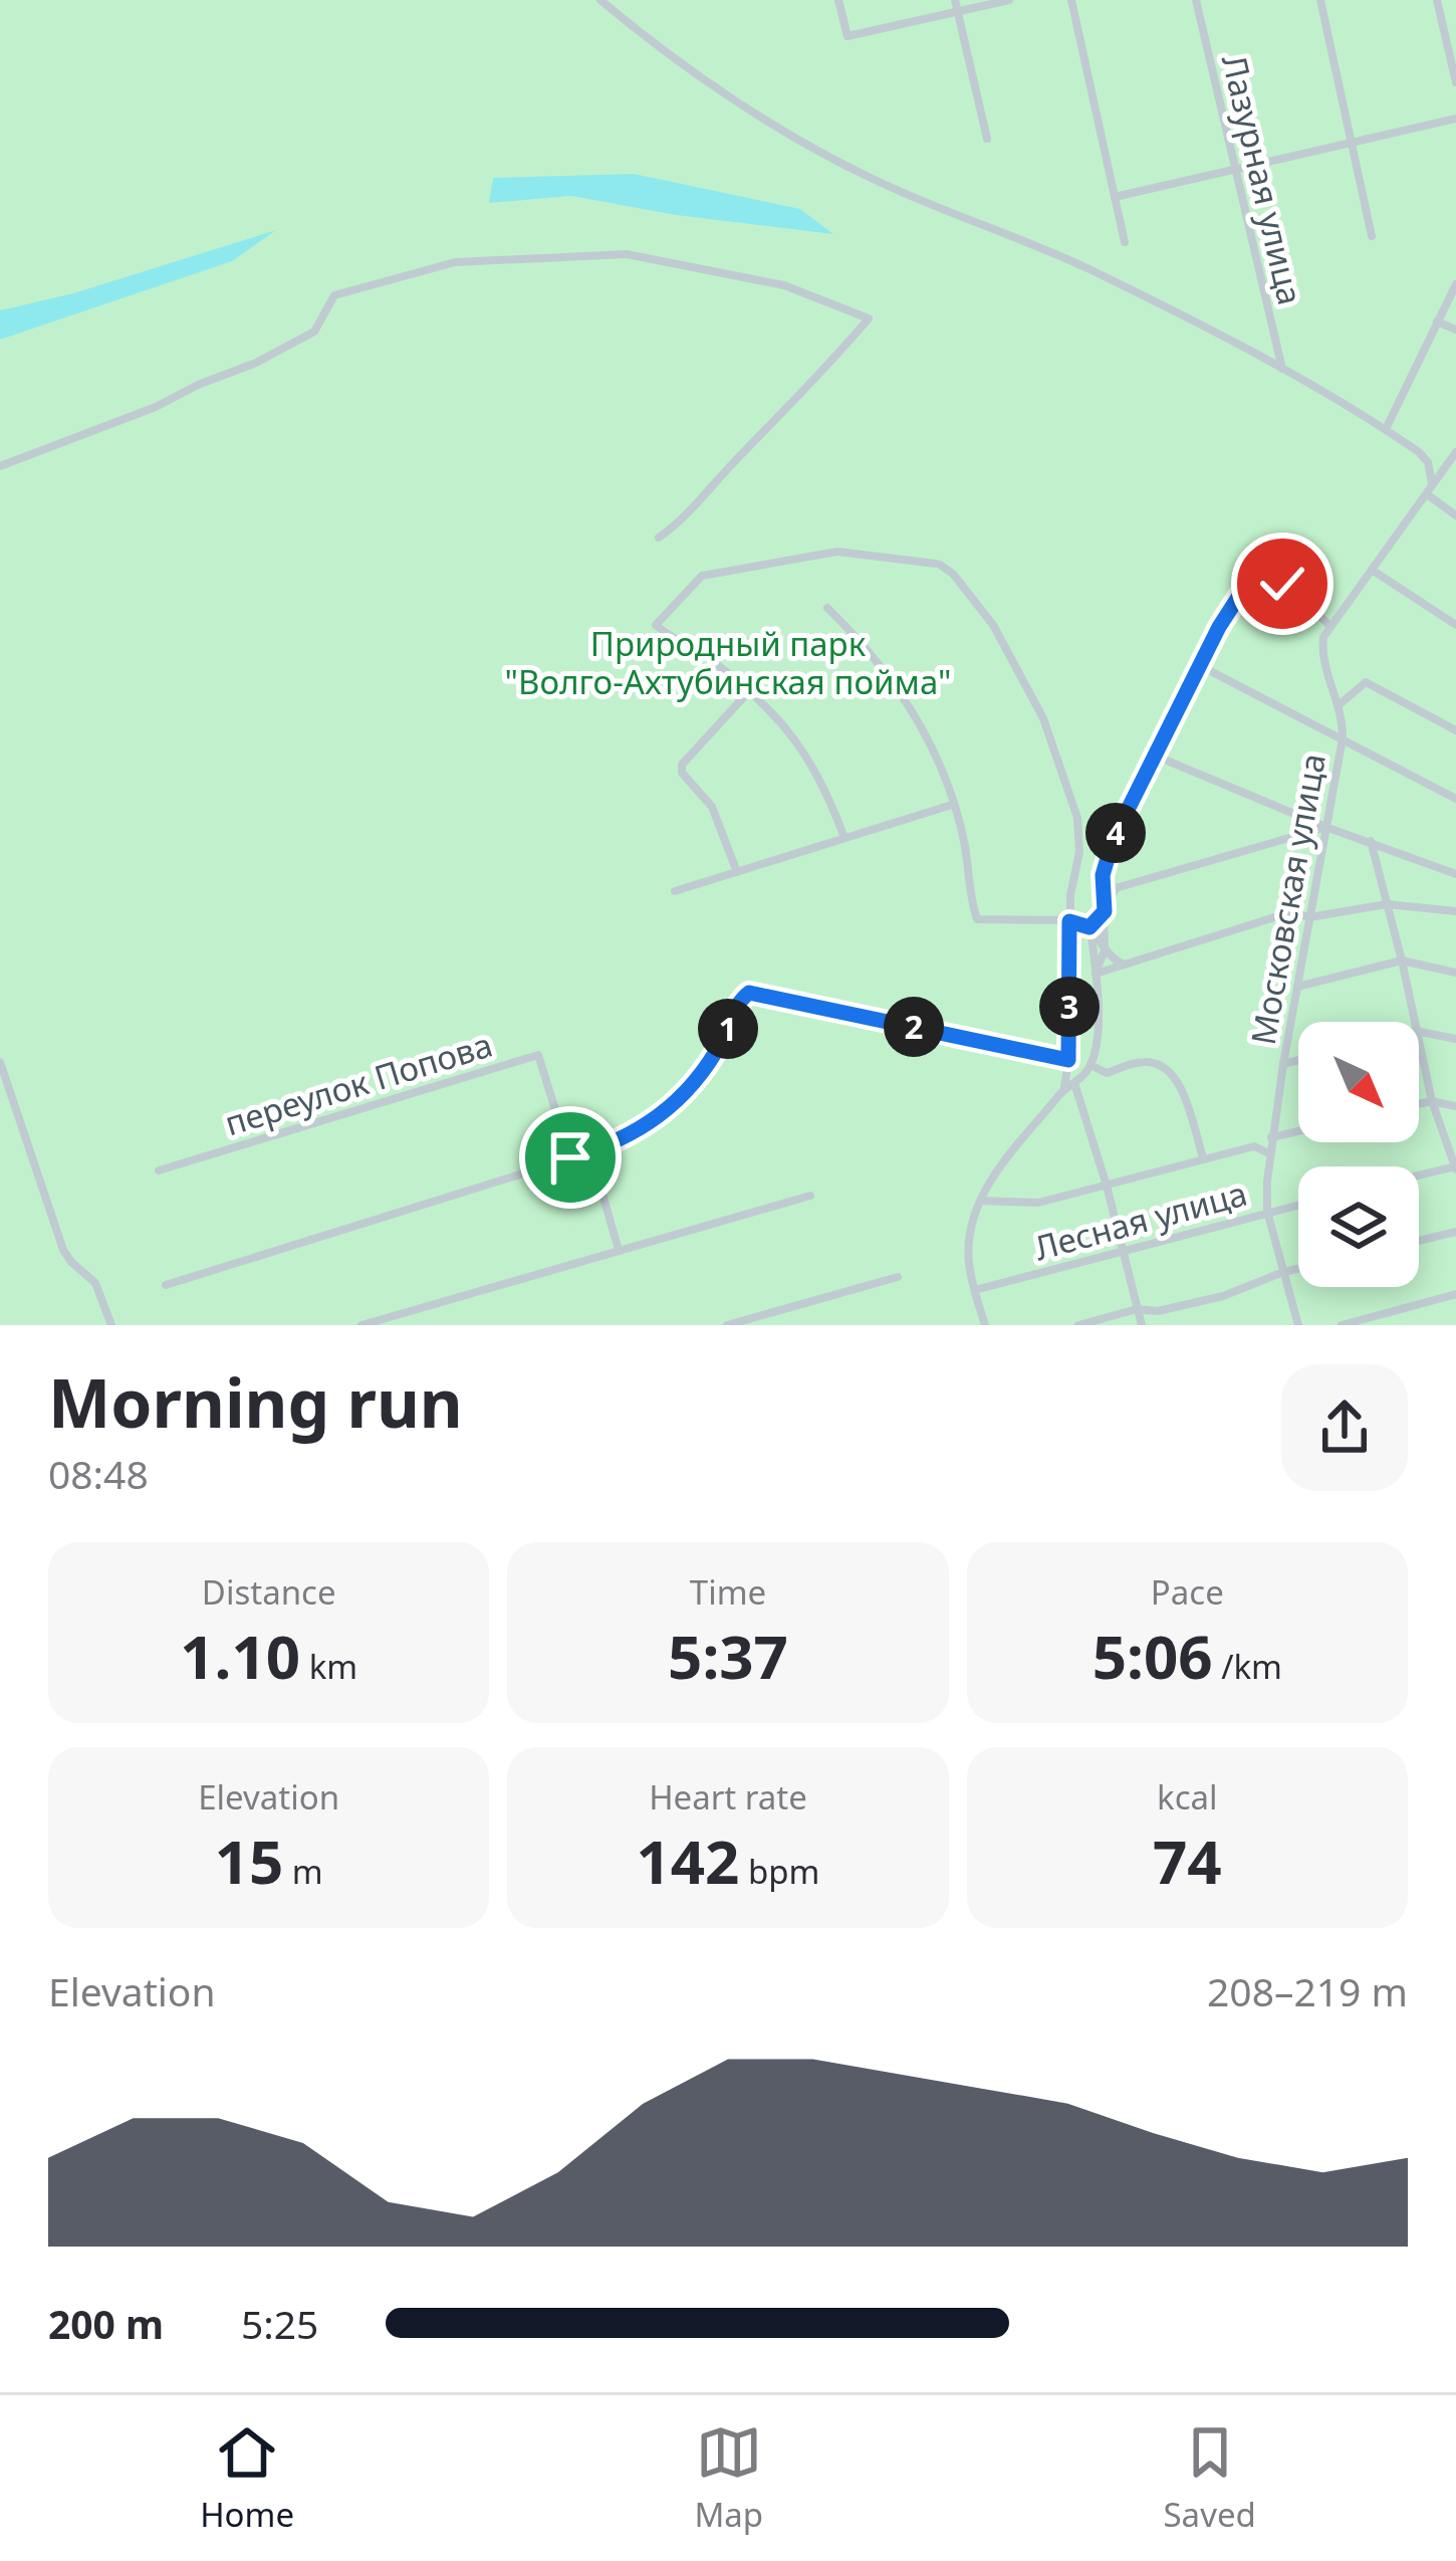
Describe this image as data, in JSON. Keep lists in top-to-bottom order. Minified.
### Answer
{"streets":{"street":["Лазурная улица","Московская улица","переулок Попова","Лесная улица"]},"crossings":[["Московская улица","Лесная улица"]],"parks":["Природный парк \"Волго-Ахтубинская пойма\""],"north":"bottom right","page":{"pins":["4","3","2","1"],"heading":["Morning run","08:48"],"stats":[["Distance","1.10 km"],["Time","5:37"],["Pace","5:06 /km"],["Elevation","15 m"],["Heart rate","142 bpm"],["kcal","74"]],"chart":["Elevation","208–219 m"],"list":[{"name":"200 m","note":"5:25"}],"tabs":["Home","Map","Saved"]}}
